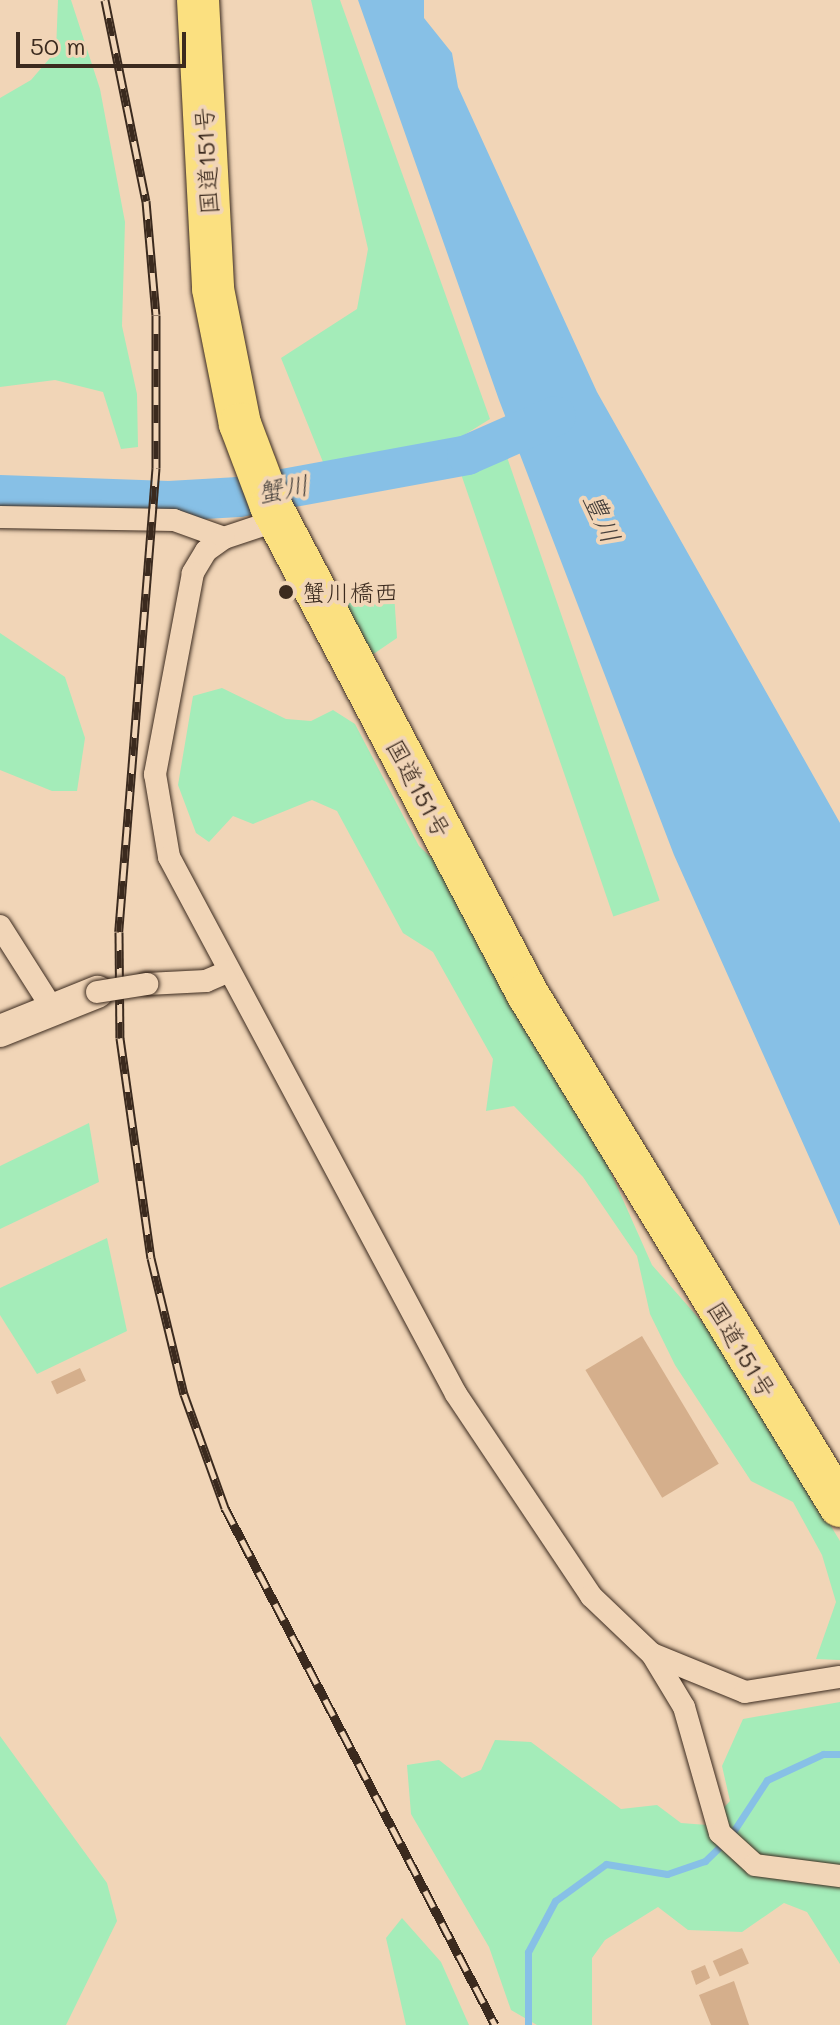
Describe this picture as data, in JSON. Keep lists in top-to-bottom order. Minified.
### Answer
{"streets":{"highway":["国道151号"]},"water":["蟹川","豊川"],"places":["蟹川橋西"],"scale_bar":"50 m"}
